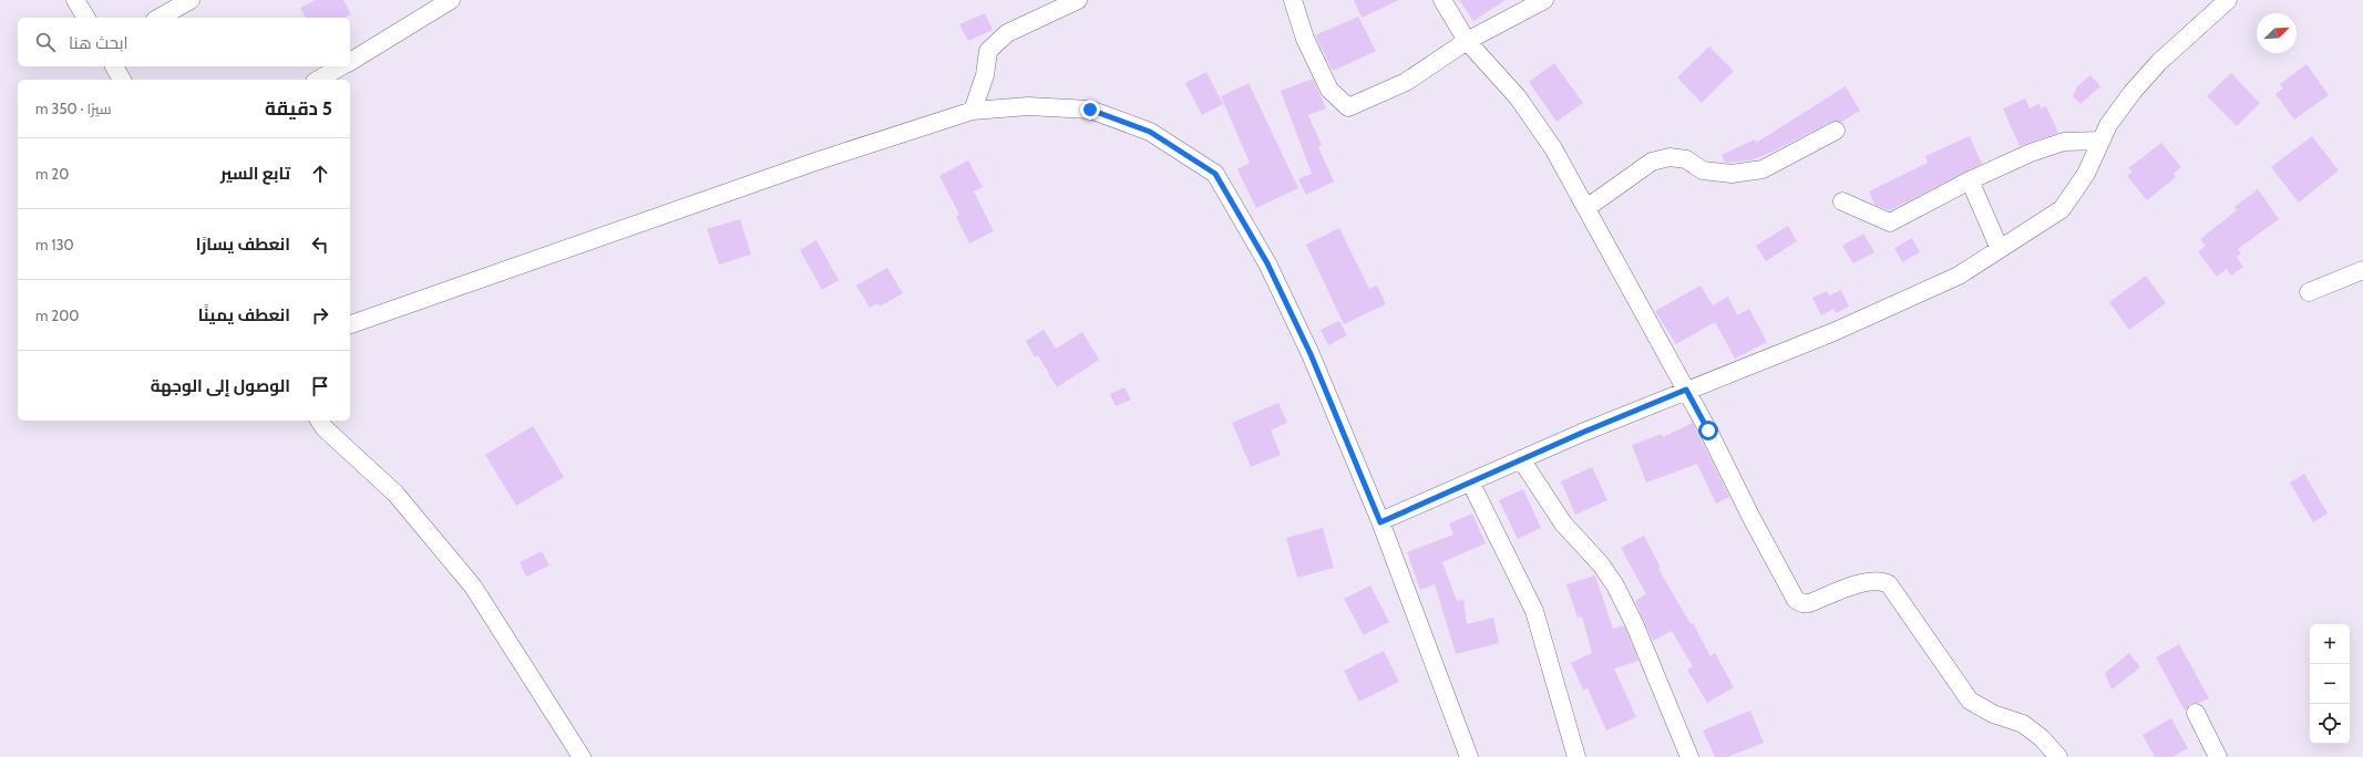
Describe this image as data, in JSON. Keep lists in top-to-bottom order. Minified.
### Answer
{"north":"top right","page":{"search":"ابحث هنا","heading":["5 دقيقة","سيرًا · 350 m"],"list":[["تابع السير","20 m"],["انعطف يسارًا","130 m"],["انعطف يمينًا","200 m"],"الوصول إلى الوجهة"],"map_buttons":["+","−"]}}
